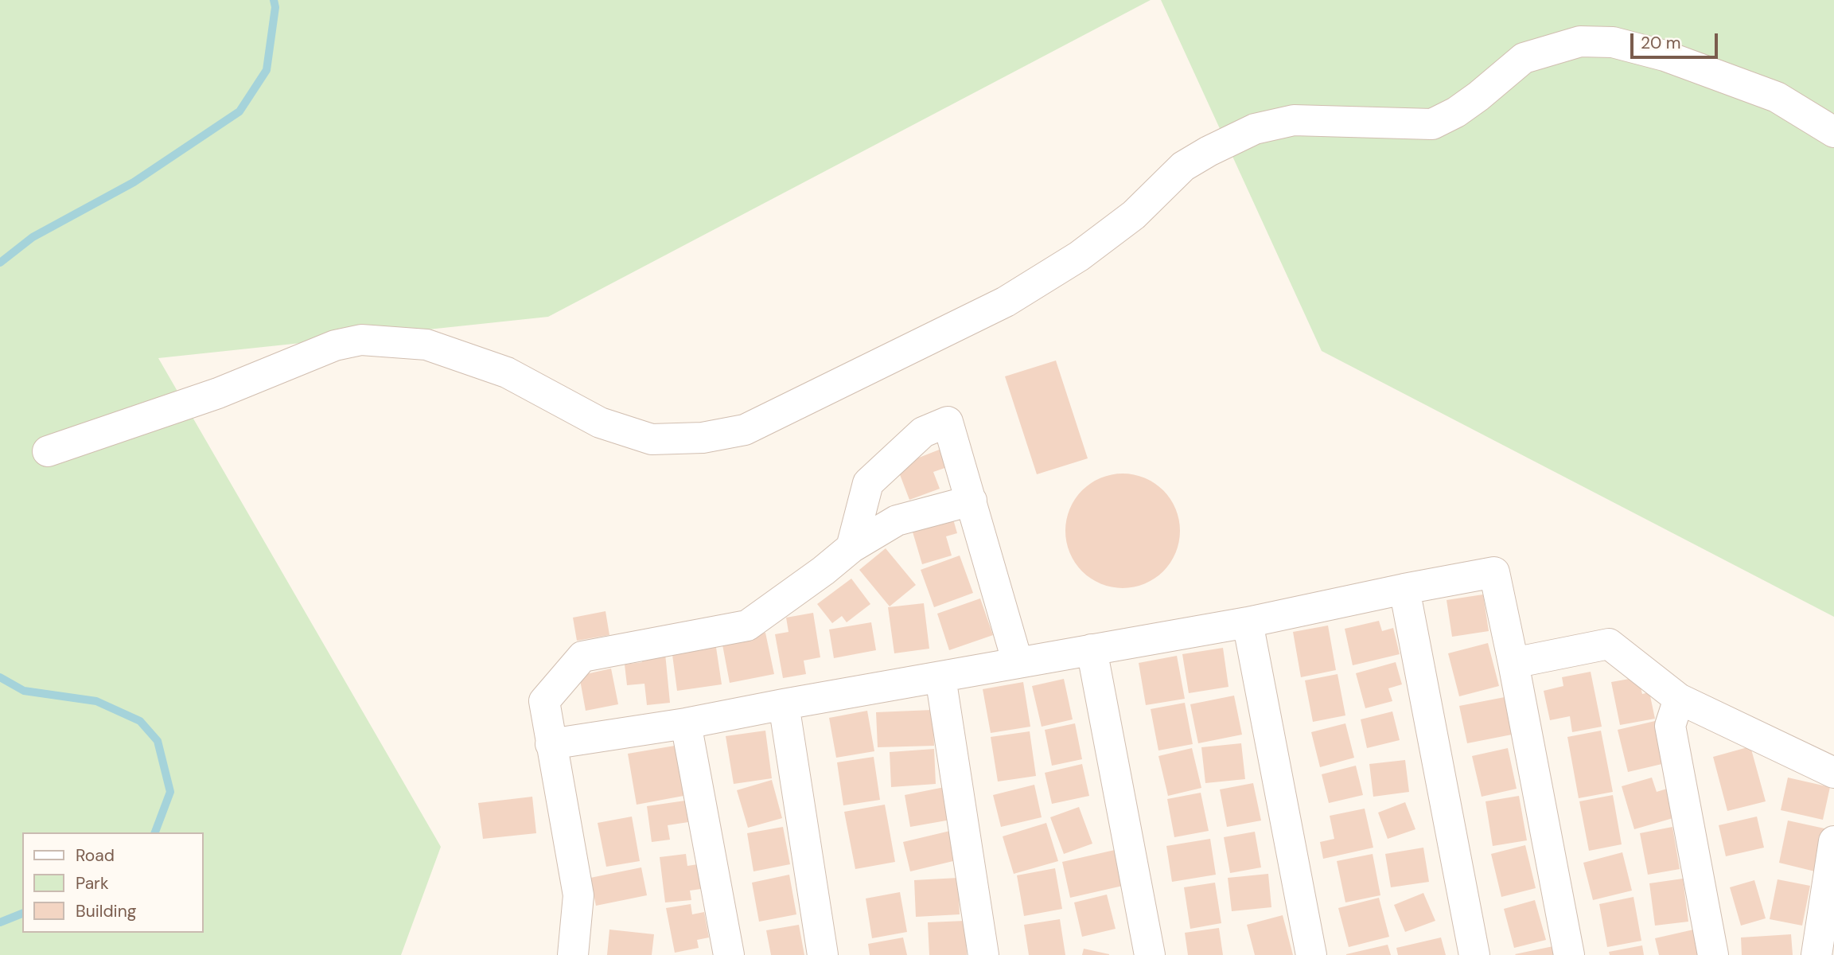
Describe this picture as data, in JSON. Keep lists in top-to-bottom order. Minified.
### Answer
{"legend":["Road","Park","Building"],"scale_bar":"20 m"}
